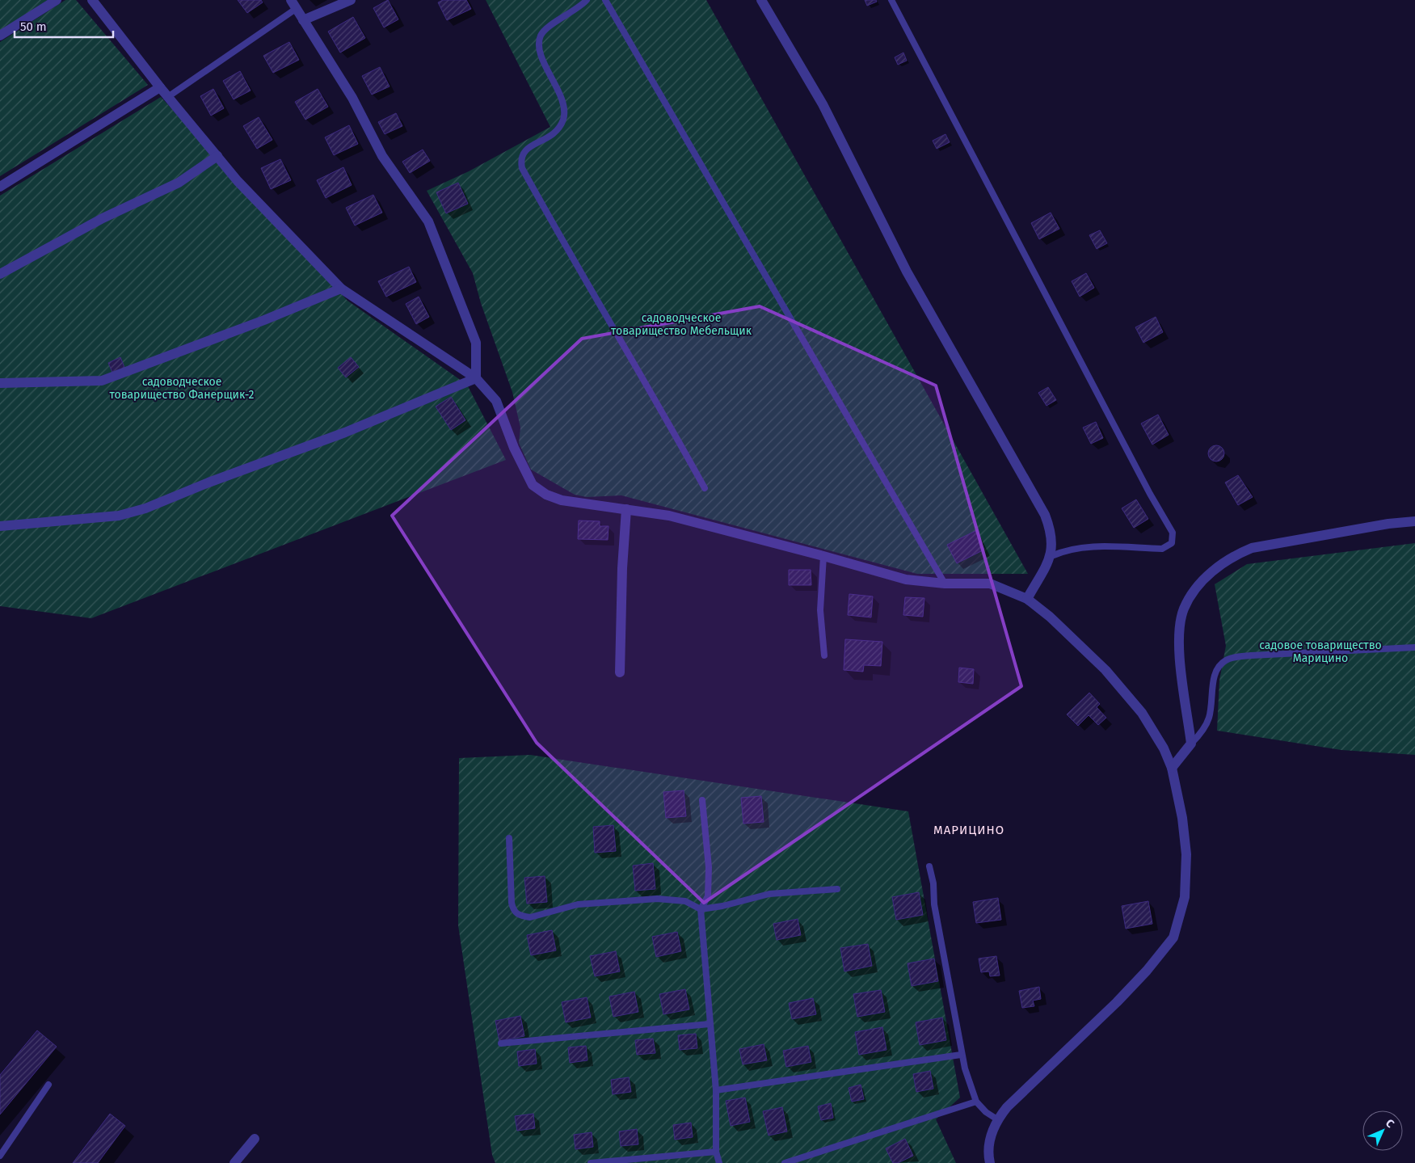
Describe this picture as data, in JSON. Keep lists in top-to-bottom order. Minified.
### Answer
{"districts":["МАРИЦИНО"],"parks":["садоводческое товарищество Мебельщик","садоводческое товарищество Фанерщик-2","садовое товарищество Марицино"],"scale_bar":"50 m","north":"top right"}
